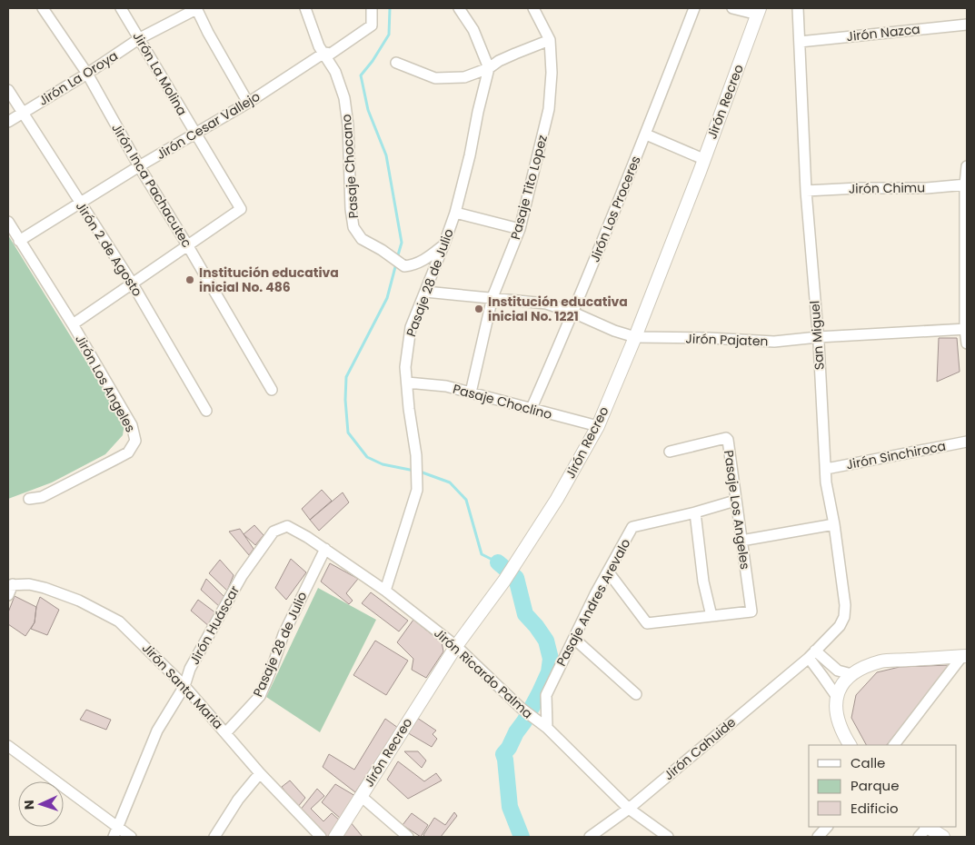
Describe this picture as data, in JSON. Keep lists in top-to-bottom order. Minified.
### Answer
{"streets":{"main road":["Jirón Recreo"],"street":["Jirón Nazca","Jirón La Molina","Jirón La Oroya","Jirón Cesar Vallejo","Pasaje Chocano","Jirón Inca Pachacutec","Pasaje Tito Lopez","Jirón Chimu","Jirón Los Proceres","Jirón 2 de Agosto","Pasaje 28 de Julio","San Miguel","Jirón Pajaten","Jirón Los Angeles","Pasaje Choclino","Jirón Sinchiroca","Pasaje Los Angeles","Pasaje Andres Arevalo","Jirón Huáscar","Jirón Ricardo Palma","Jirón Santa Maria","Jirón Cahuide"]},"crossings":[["Jirón Nazca","San Miguel"],["Jirón La Molina","Jirón La Oroya"],["Jirón La Molina","Jirón Cesar Vallejo"],["Jirón La Molina","Jirón Inca Pachacutec"],["Jirón La Oroya","Jirón Inca Pachacutec"],["Jirón La Oroya","Jirón 2 de Agosto"],["Jirón Recreo","Jirón Pajaten"],["Jirón Recreo","Pasaje Choclino"],["Jirón Recreo","Jirón Ricardo Palma"],["Jirón Cesar Vallejo","Pasaje Chocano"],["Jirón Cesar Vallejo","Jirón Inca Pachacutec"],["Jirón Cesar Vallejo","Jirón 2 de Agosto"],["Jirón Cesar Vallejo","Jirón Los Angeles"],["Pasaje Chocano","Pasaje 28 de Julio"],["Pasaje Tito Lopez","Jirón Pajaten"],["Pasaje Tito Lopez","Pasaje Choclino"],["Jirón Chimu","San Miguel"],["Jirón Los Proceres","Jirón Pajaten"],["Jirón Los Proceres","Pasaje Choclino"],["Pasaje 28 de Julio","Jirón Pajaten"],["Pasaje 28 de Julio","Pasaje Choclino"],["Pasaje 28 de Julio","Jirón Ricardo Palma"],["Pasaje 28 de Julio","Jirón Santa Maria"],["San Miguel","Jirón Pajaten"],["San Miguel","Jirón Sinchiroca"],["San Miguel","Jirón Cahuide"],["Pasaje Los Angeles","Pasaje Andres Arevalo"],["Pasaje Andres Arevalo","Jirón Ricardo Palma"],["Jirón Huáscar","Jirón Ricardo Palma"],["Jirón Huáscar","Jirón Santa Maria"],["Jirón Ricardo Palma","Jirón Cahuide"]],"places":["Institución educativa inicial No. 486","Institución educativa inicial No. 1221"],"legend":["Calle","Parque","Edificio"],"north":"left"}
